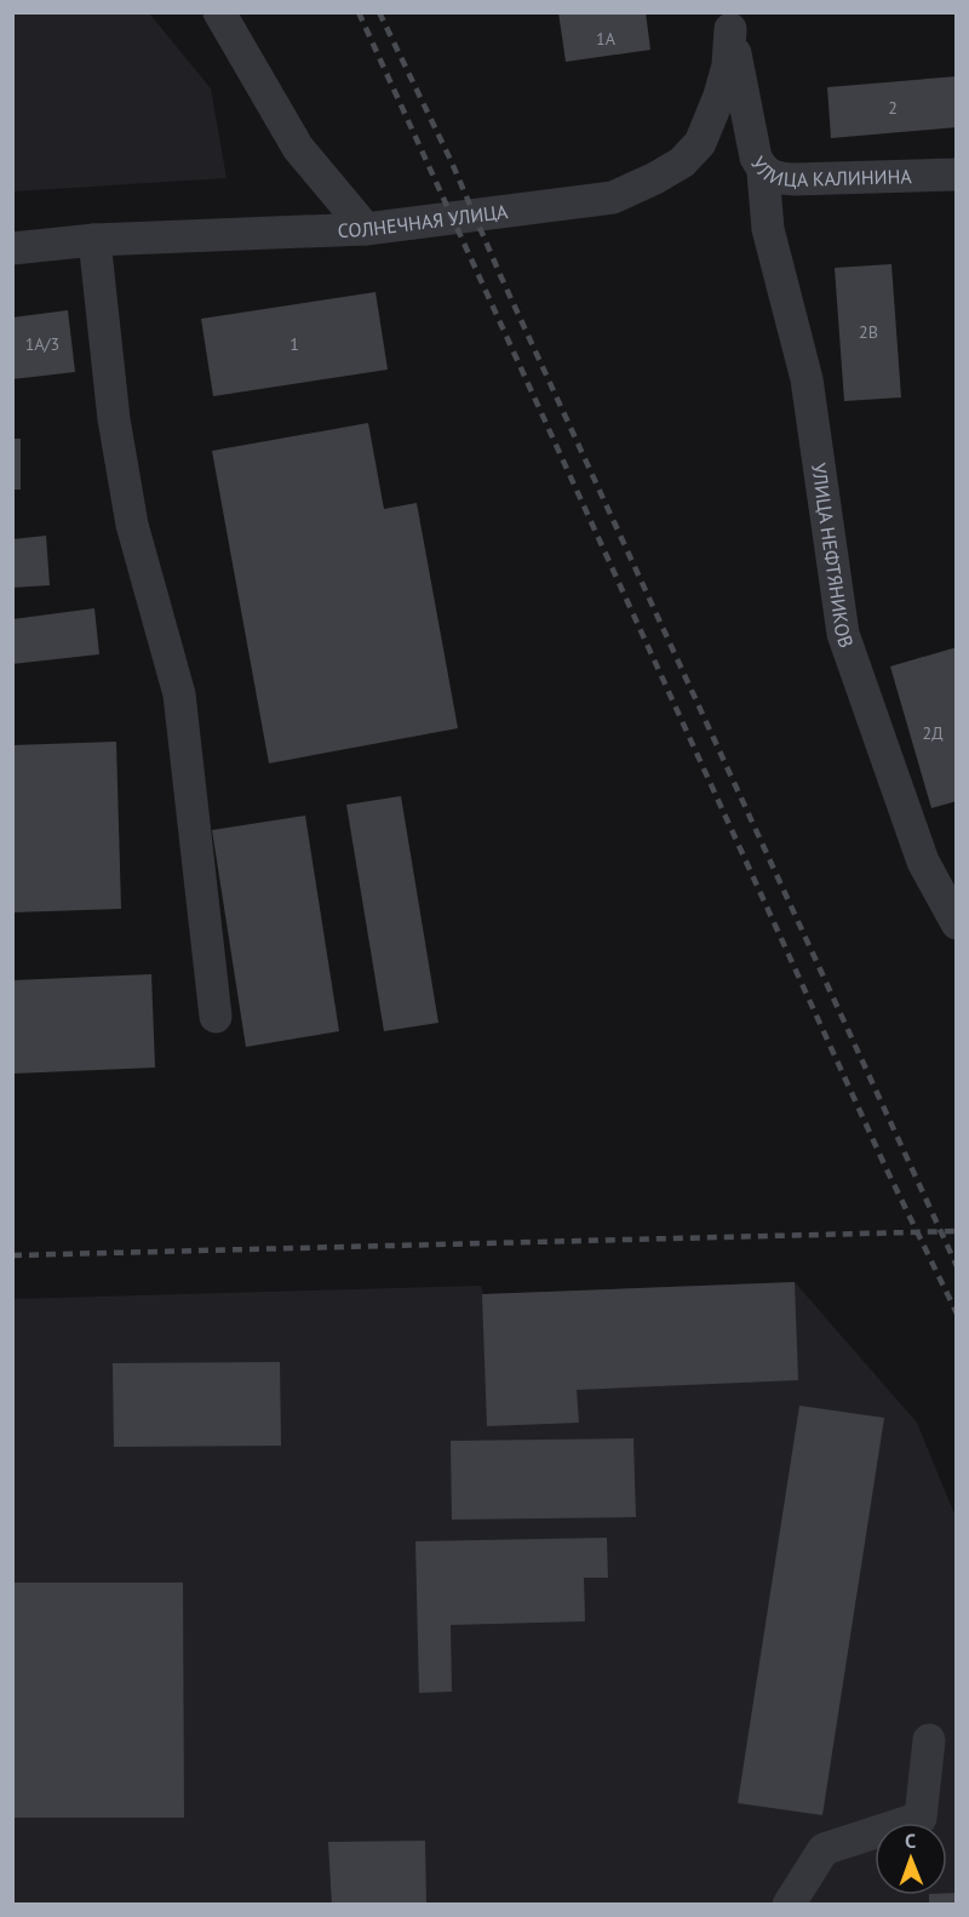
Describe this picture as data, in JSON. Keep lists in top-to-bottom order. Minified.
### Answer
{"streets":{"street":["УЛИЦА КАЛИНИНА","СОЛНЕЧНАЯ УЛИЦА","УЛИЦА НЕФТЯНИКОВ"]},"crossings":[["УЛИЦА КАЛИНИНА","СОЛНЕЧНАЯ УЛИЦА"],["УЛИЦА КАЛИНИНА","УЛИЦА НЕФТЯНИКОВ"]],"house_numbers":["1А","2","2В","1А/3","1","2Д"],"north":"top"}
